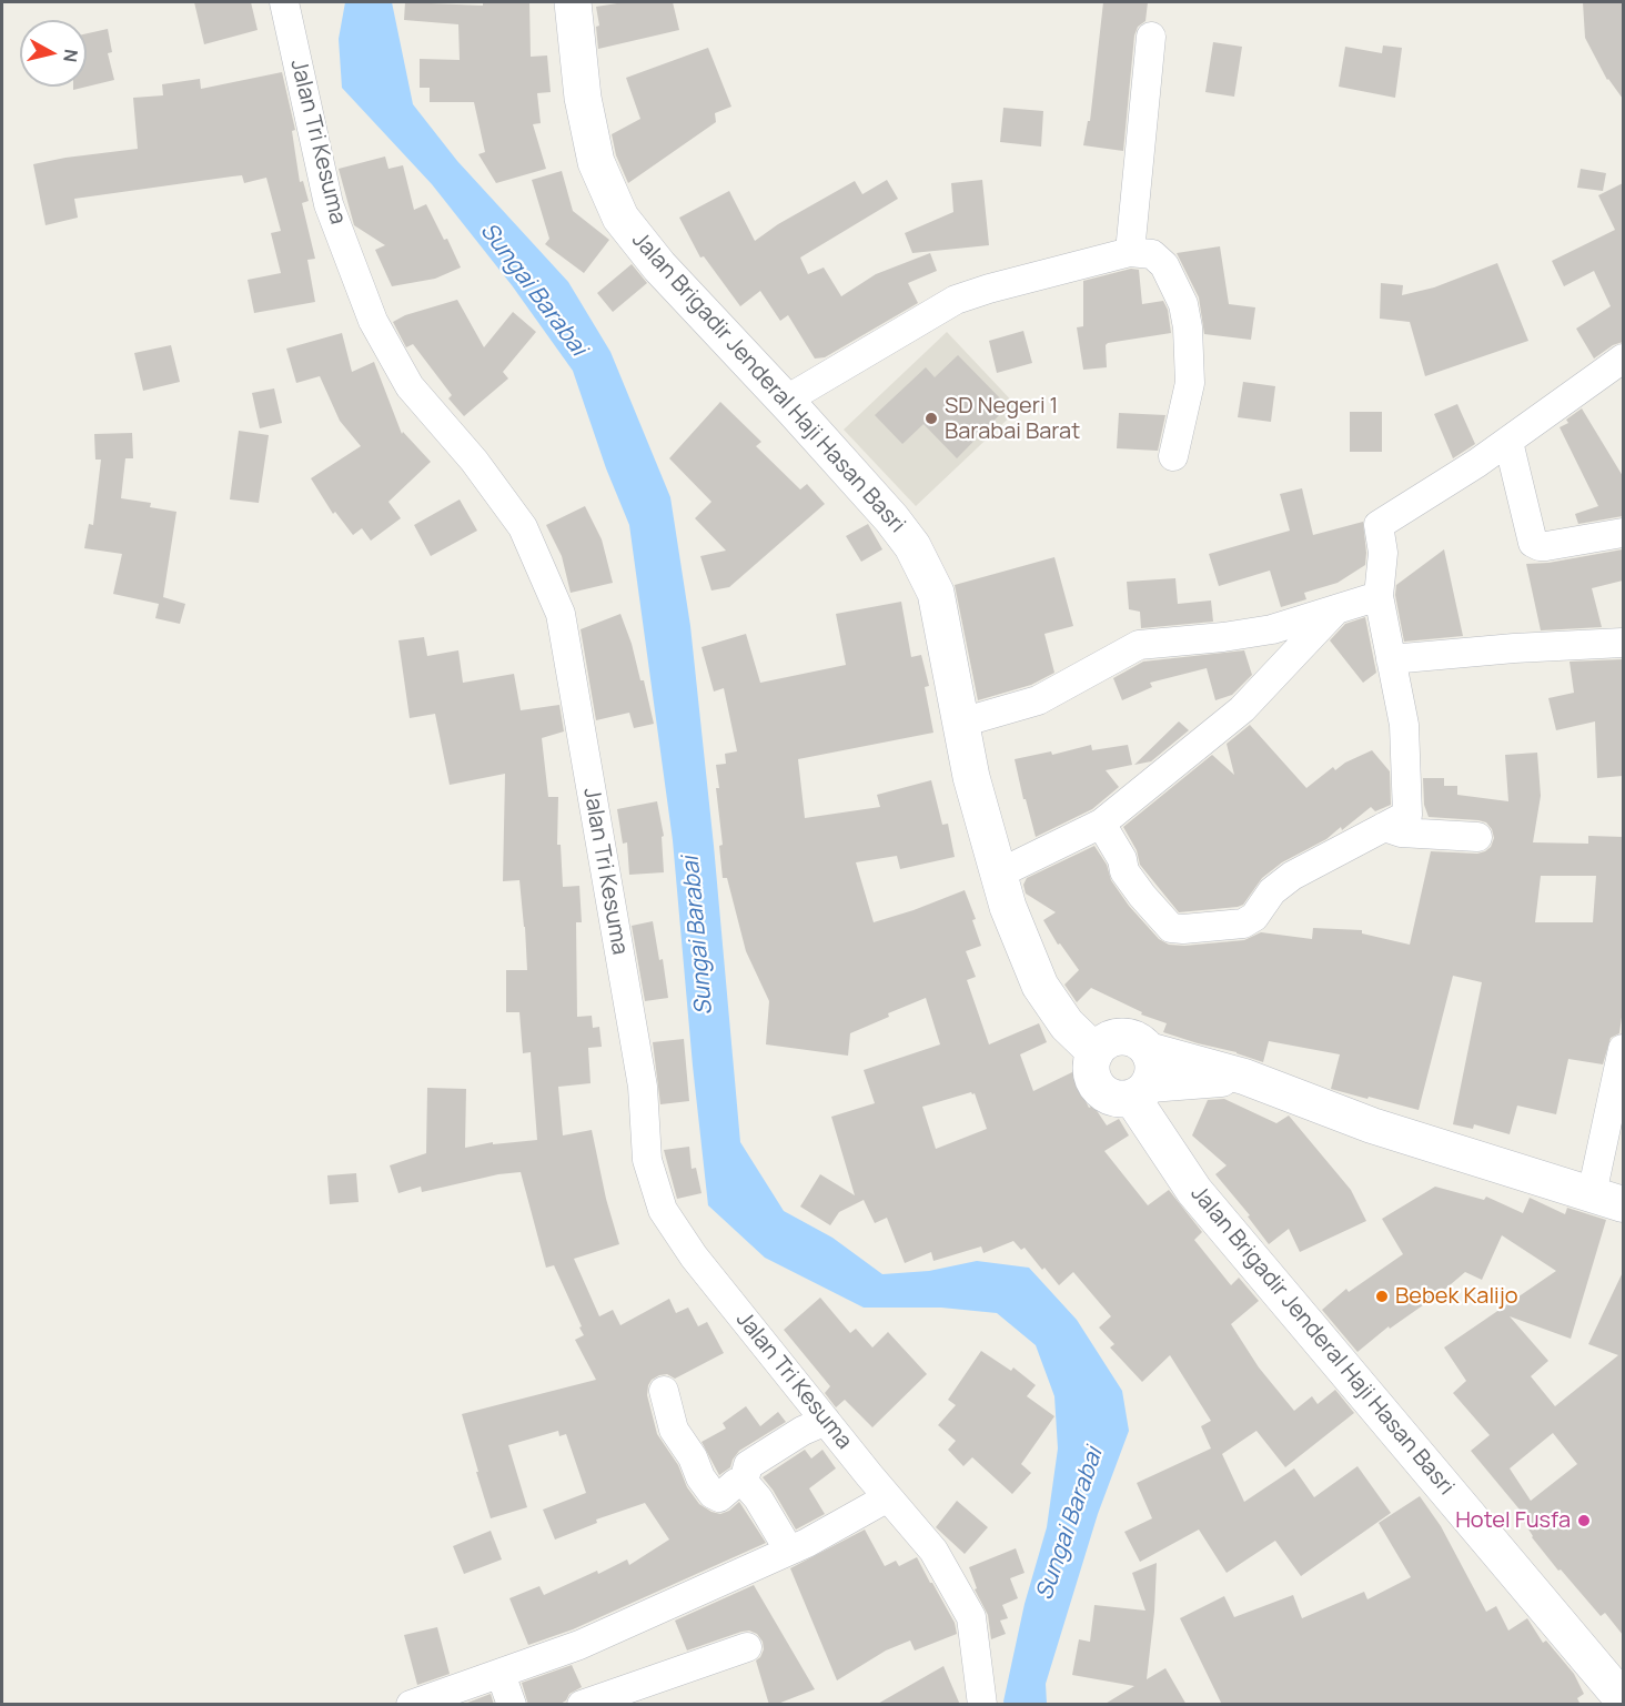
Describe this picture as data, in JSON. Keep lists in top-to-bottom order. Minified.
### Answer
{"streets":{"main road":["Jalan Brigadir Jenderal Haji Hasan Basri"],"street":["Jalan Tri Kesuma"]},"water":["Sungai Barabai"],"places":["SD Negeri 1 Barabai Barat","Bebek Kalijo","Hotel Fusfa"],"north":"right"}
